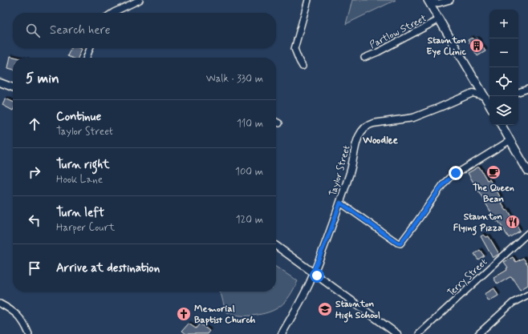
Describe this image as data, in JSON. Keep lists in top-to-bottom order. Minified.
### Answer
{"streets":{"street":["Partlow Street","Taylor Street","Terry Street"]},"districts":["Woodlee"],"places":{"building":["Staunton Eye Clinic"],"cafe":["The Queen Bean"],"restaurant":["Staunton Flying Pizza"],"school or university":["Staunton High School"],"church":["Memorial Baptist Church"]},"page":{"map_buttons":["+","−"],"search":"Search here","heading":["5 min","Walk · 330 m"],"list":[["Continue","Taylor Street","110 m"],["Turn right","Hook Lane","100 m"],["Turn left","Harper Court","120 m"],"Arrive at destination"]}}
